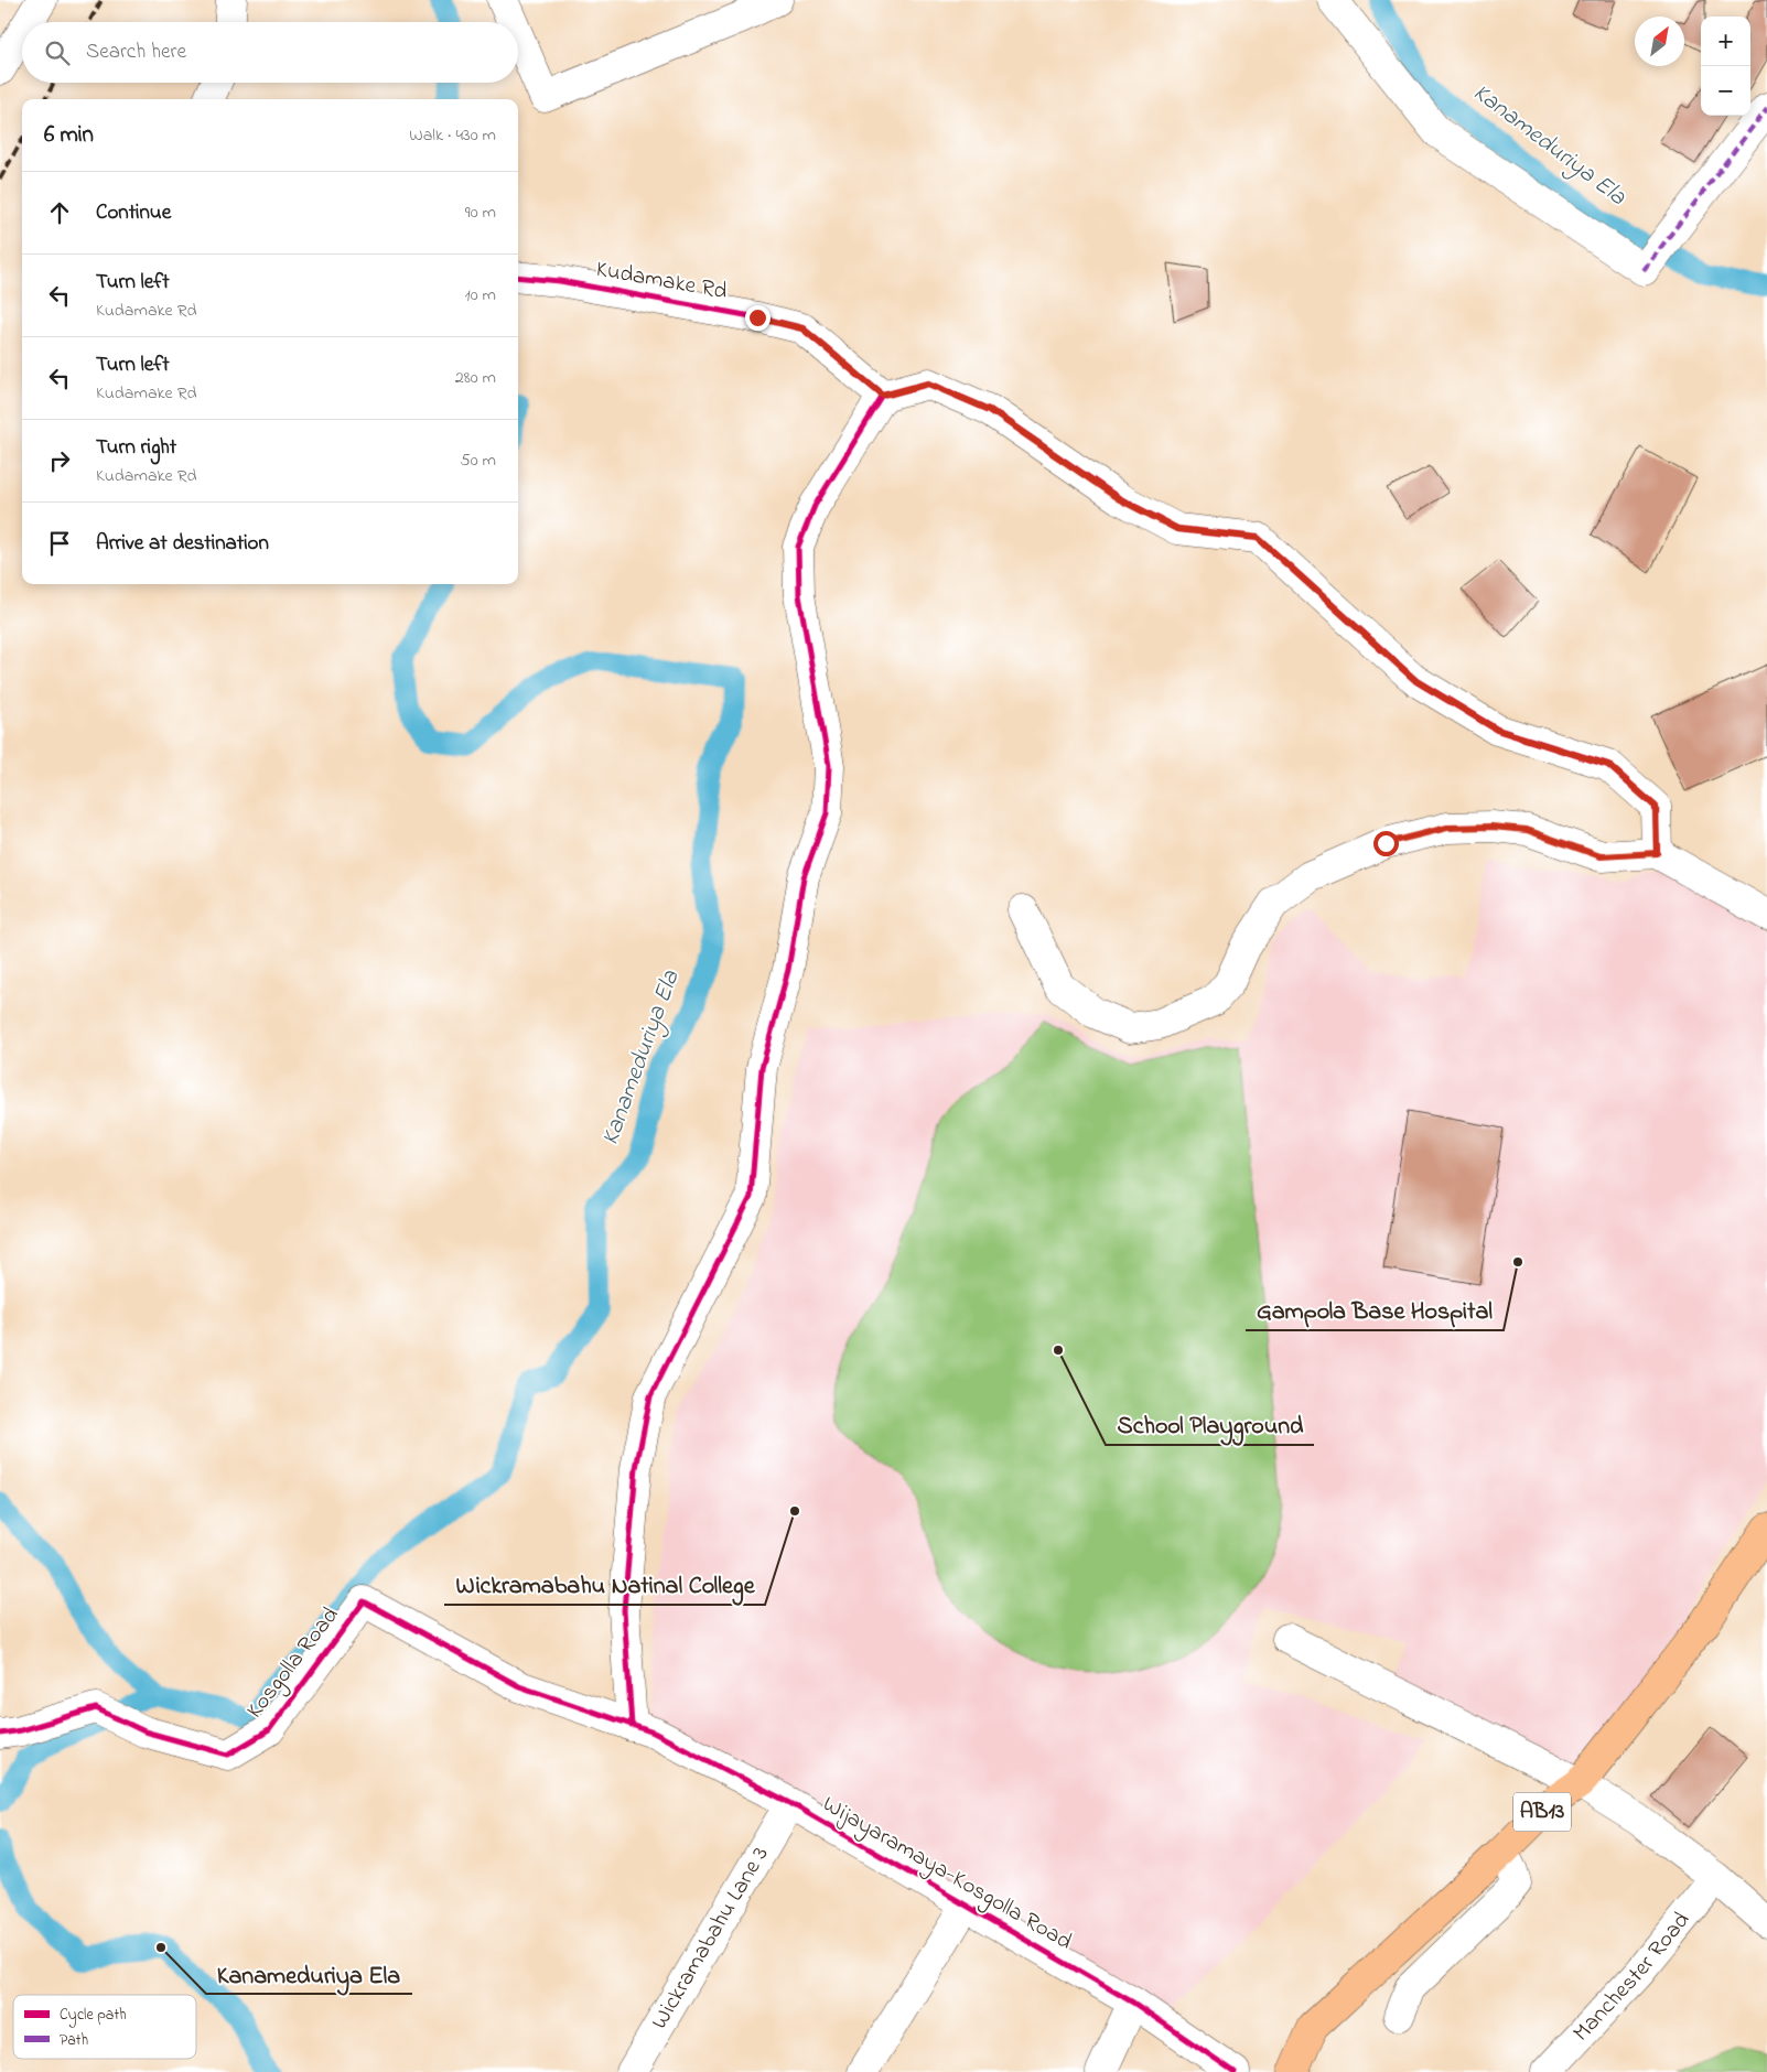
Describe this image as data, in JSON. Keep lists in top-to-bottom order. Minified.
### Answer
{"streets":{"main road":["AB13"],"street":["Kudamake Rd","Kosgolla Road","Wijayaramaya-Kosgolla Road","Wickramabahu Lane 3","Manchester Road"]},"crossings":[["Kosgolla Road","Wijayaramaya-Kosgolla Road"],["Wijayaramaya-Kosgolla Road","Wickramabahu Lane 3"]],"water":["Kanameduriya Ela"],"places":["Gampola Base Hospital","School Playground","Wickramabahu Natinal College","Kanameduriya Ela"],"legend":["Cycle path","Path"],"north":"top right","page":{"map_buttons":["+","−"],"search":"Search here","heading":["6 min","Walk · 430 m"],"list":[["Continue","90 m"],["Turn left","Kudamake Rd","10 m"],["Turn left","Kudamake Rd","280 m"],["Turn right","Kudamake Rd","50 m"],"Arrive at destination"]}}
